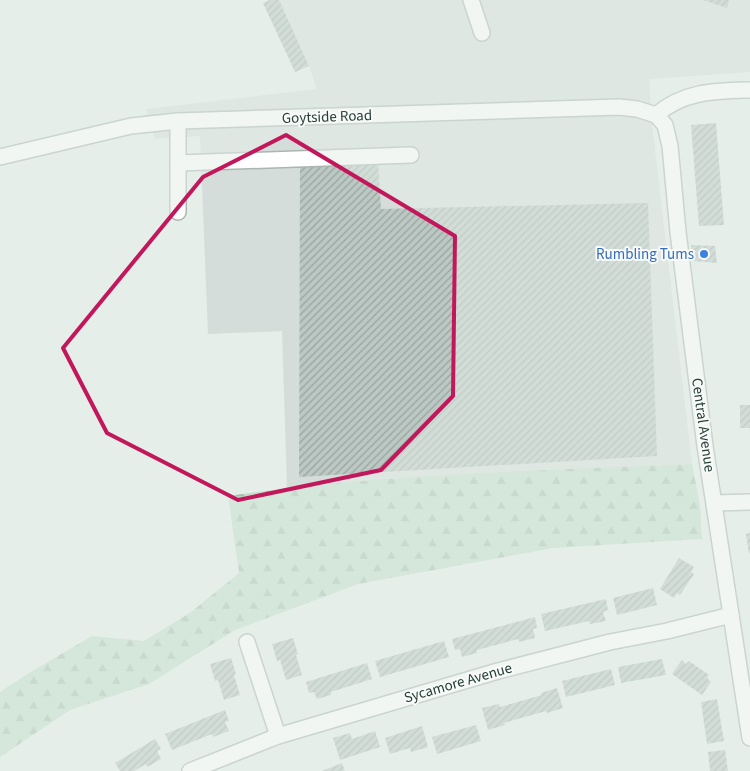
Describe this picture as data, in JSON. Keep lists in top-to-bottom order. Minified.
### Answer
{"streets":{"street":["Goytside Road","Central Avenue","Sycamore Avenue"]},"crossings":[["Goytside Road","Central Avenue"],["Central Avenue","Sycamore Avenue"]],"places":["Rumbling Tums"]}
